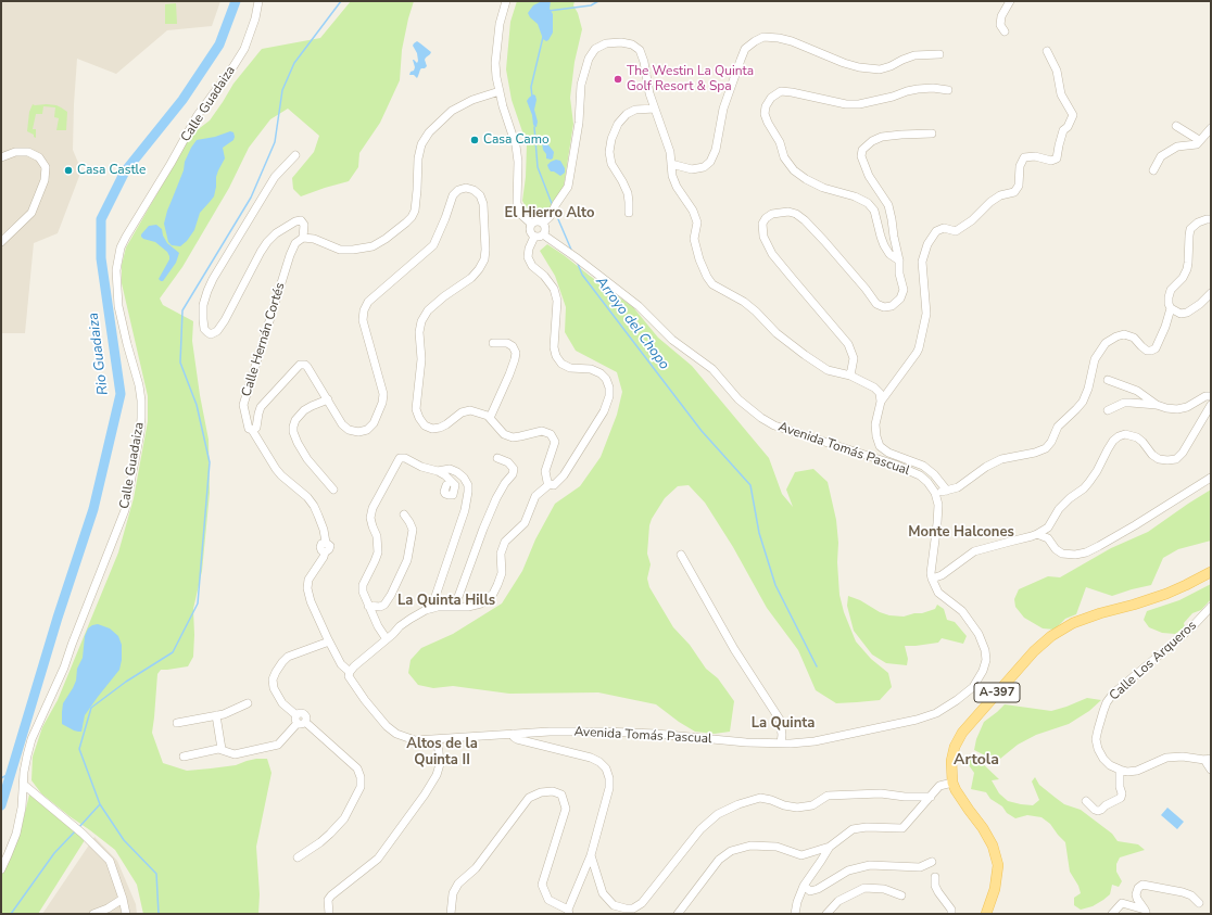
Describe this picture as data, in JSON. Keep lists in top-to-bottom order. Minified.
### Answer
{"streets":{"main road":["A-397"],"street":["Calle Guadaiza","Calle Hernán Cortés","Avenida Tomás Pascual","Calle Los Arqueros"]},"crossings":[["Calle Hernán Cortés","Avenida Tomás Pascual"]],"districts":["El Hierro Alto","Monte Halcones","La Quinta Hills","La Quinta","Altos de la Quinta II","Artola"],"water":["Arroyo del Chopo","Rio Guadaiza"],"places":["The Westin La Quinta Golf Resort & Spa","Casa Camo","Casa Castle"]}
